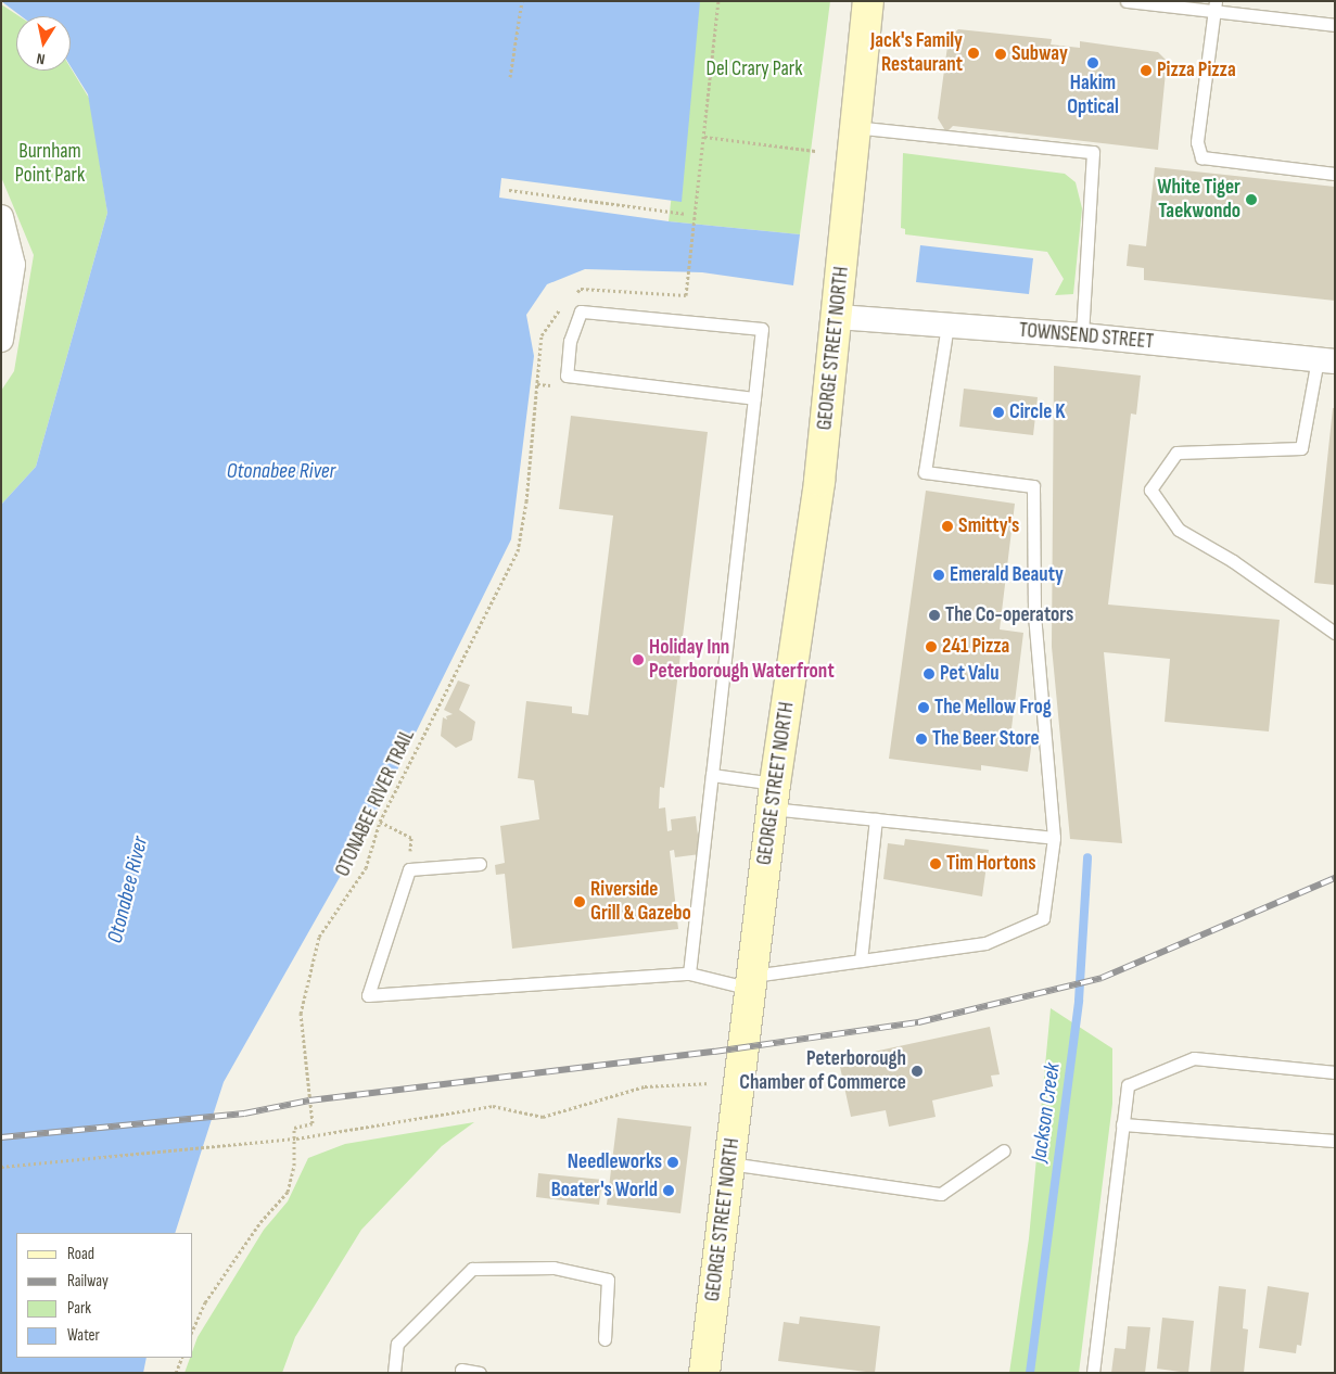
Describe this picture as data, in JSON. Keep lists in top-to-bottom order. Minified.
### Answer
{"streets":{"main road":["GEORGE STREET NORTH"],"street":["TOWNSEND STREET"],"path":["OTONABEE RIVER TRAIL"]},"crossings":[["TOWNSEND STREET","GEORGE STREET NORTH"]],"water":["Otonabee River","Jackson Creek"],"parks":["Del Crary Park","Burnham Point Park"],"places":["Jack's Family Restaurant","Subway","Hakim Optical","Pizza Pizza","White Tiger Taekwondo","Circle K","Smitty's","Emerald Beauty","The Co-operators","241 Pizza","Holiday Inn Peterborough Waterfront","Pet Valu","The Mellow Frog","The Beer Store","Tim Hortons","Riverside Grill & Gazebo","Peterborough Chamber of Commerce","Needleworks","Boater's World"],"legend":["Road","Railway","Park","Water"],"north":"bottom"}
